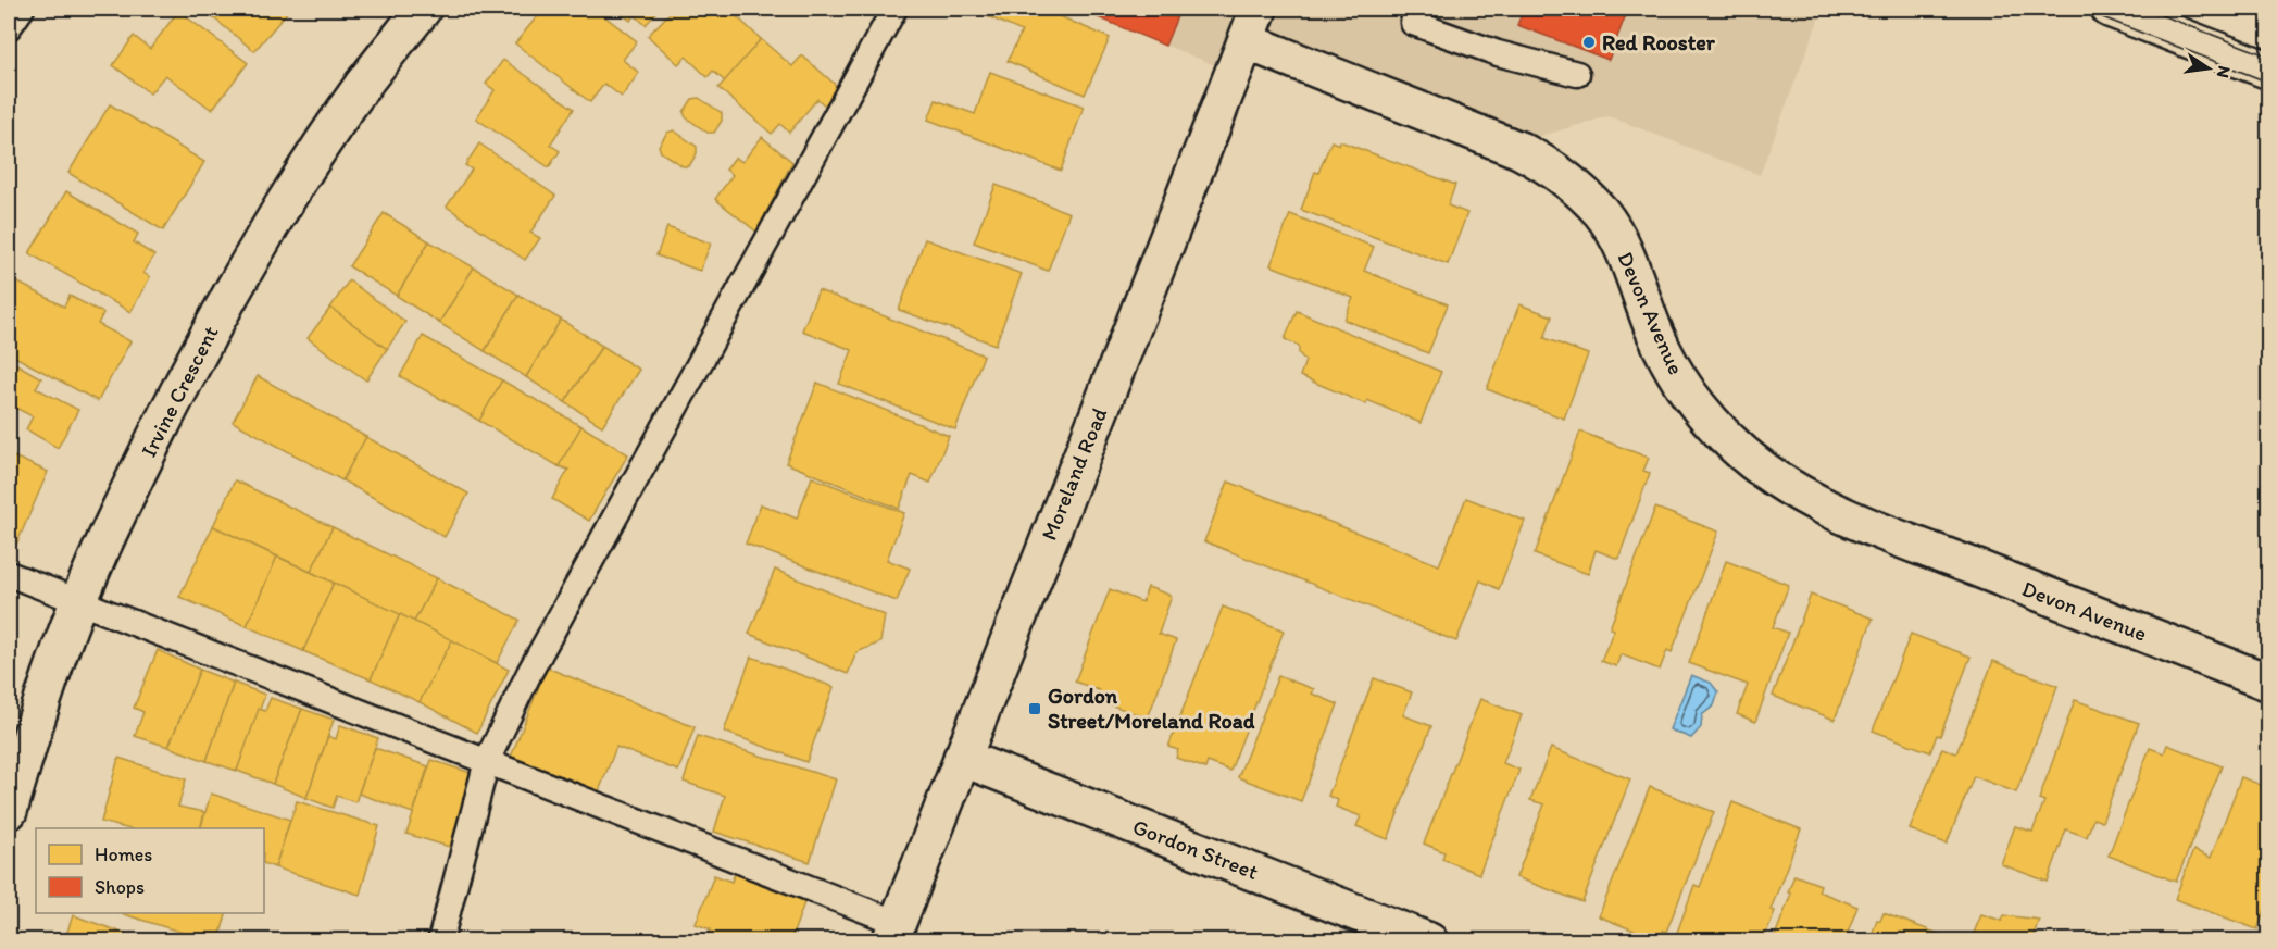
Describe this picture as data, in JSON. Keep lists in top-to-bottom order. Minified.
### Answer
{"streets":{"street":["Devon Avenue","Irvine Crescent","Moreland Road","Gordon Street"]},"crossings":[["Devon Avenue","Moreland Road"],["Moreland Road","Gordon Street"]],"places":{"other":["Red Rooster"],"transit":["Gordon Street/Moreland Road"]},"legend":["Homes","Shops"],"north":"right"}
